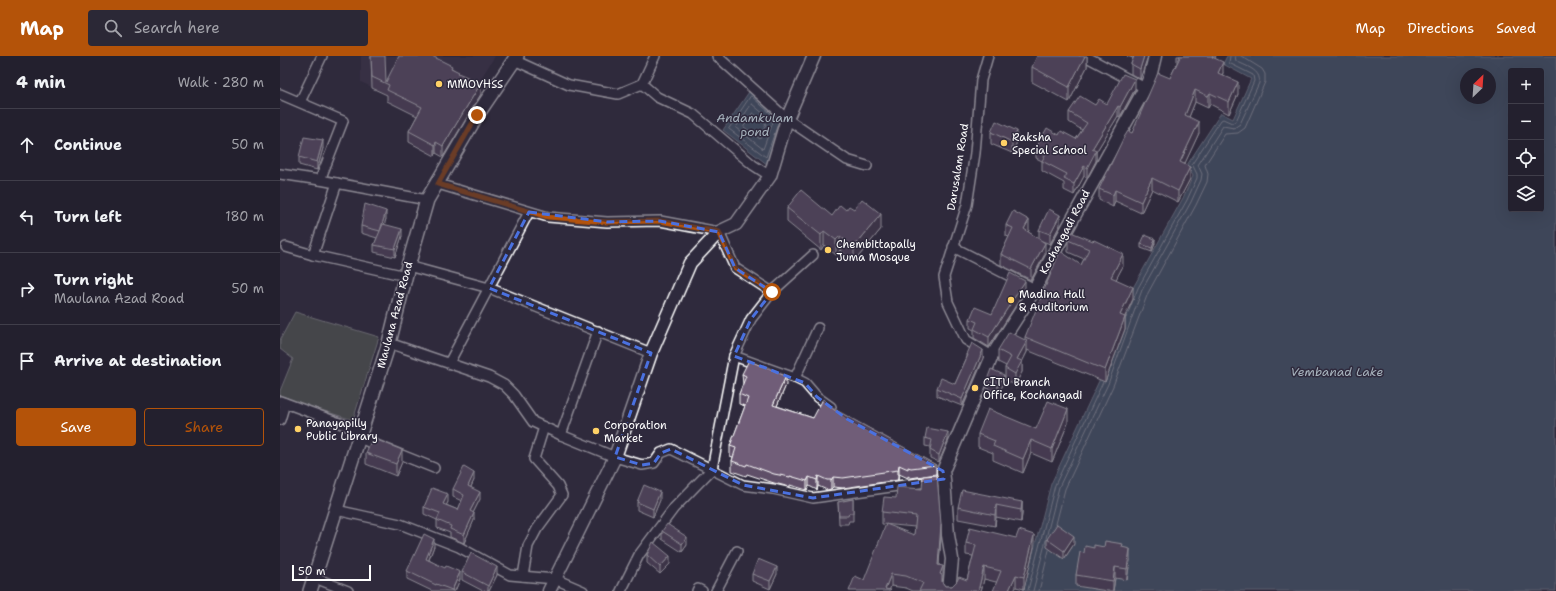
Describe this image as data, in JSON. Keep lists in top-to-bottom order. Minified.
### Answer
{"streets":{"main road":["Maulana Azad Road"],"street":["Darusalam Road","Kochangadi Road"]},"crossings":[["Darusalam Road","Kochangadi Road"]],"water":["Andamkulam pond","Vembanad Lake"],"places":["MMOVHSS","Raksha Special School","Chembittapally Juma Mosque","Madina Hall & Auditorium","CITU Branch Office, Kochangadi","Panayapilly Public Library","Corporation Market"],"scale_bar":"50 m","north":"top right","page":{"header":"Map","search":"Search here","nav":["Map","Directions","Saved"],"heading":["4 min","Walk · 280 m"],"map_buttons":["+","−"],"list":[["Continue","50 m"],["Turn left","180 m"],["Turn right","Maulana Azad Road","50 m"],"Arrive at destination"],"buttons":["Save","Share"],"scale":"50 m"}}
